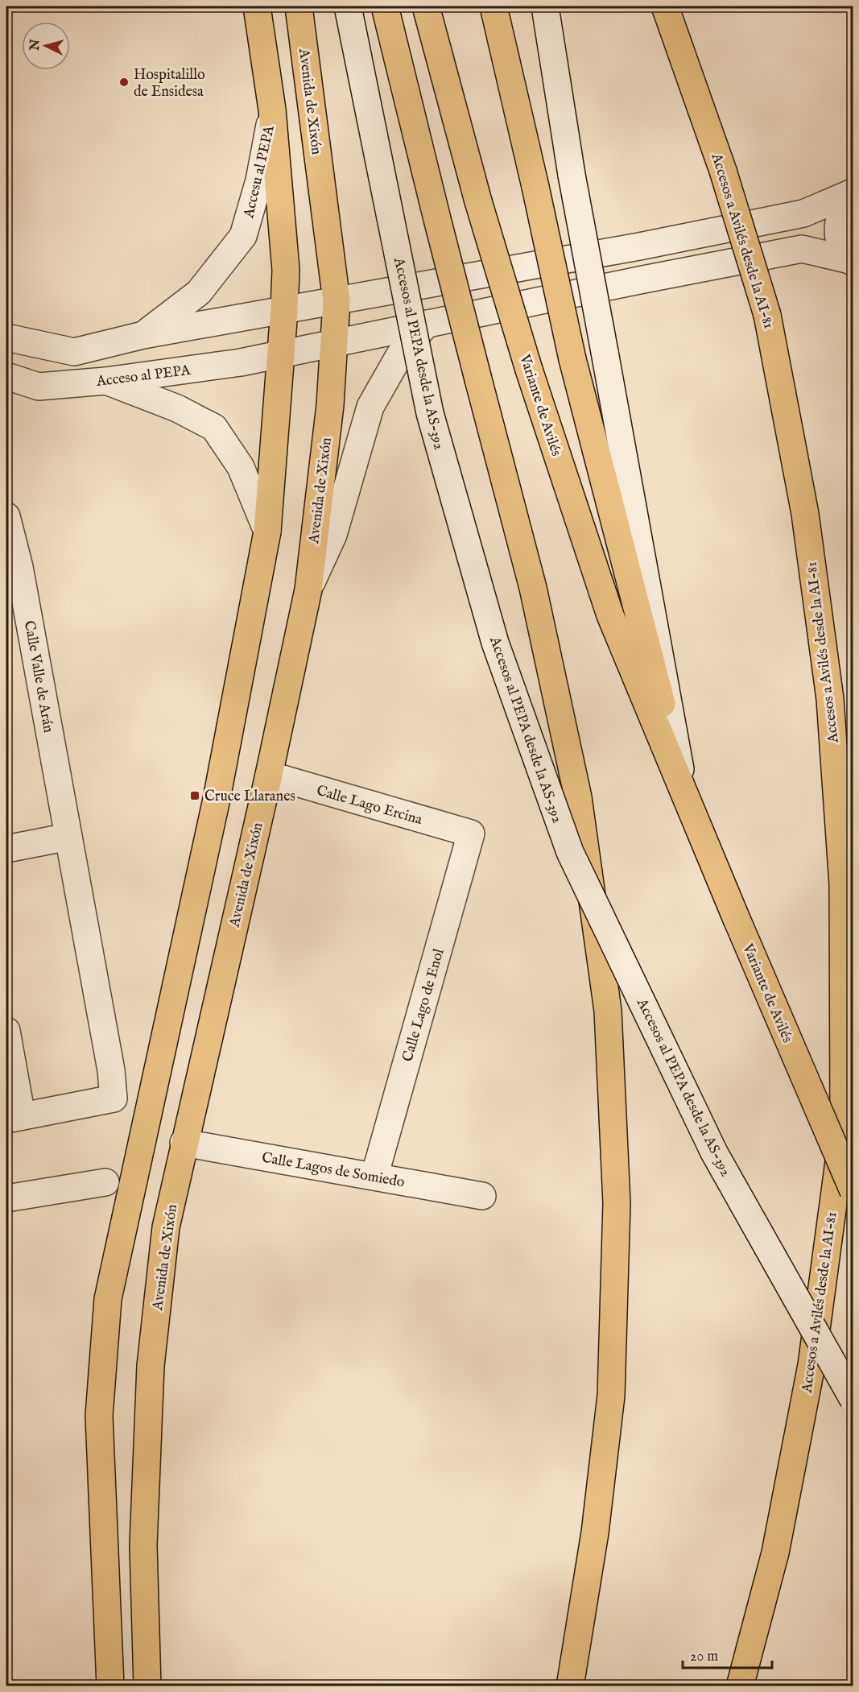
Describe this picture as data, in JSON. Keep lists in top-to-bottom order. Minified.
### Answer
{"streets":{"main road":["Avenida de Xixón","Accesos a Avilés desde la AI-81","Variante de Avilés"],"street":["Accesu al PEPA","Accesos al PEPA desde la AS-392","Acceso al PEPA","Calle Valle de Arán","Calle Lago Ercina","Calle Lago de Enol","Calle Lagos de Somiedo"]},"crossings":[["Avenida de Xixón","Accesu al PEPA"],["Avenida de Xixón","Acceso al PEPA"],["Avenida de Xixón","Calle Lago Ercina"],["Avenida de Xixón","Calle Lagos de Somiedo"],["Calle Lago Ercina","Calle Lago de Enol"],["Calle Lago de Enol","Calle Lagos de Somiedo"]],"places":{"other":["Hospitalillo de Ensidesa"],"transit":["Cruce Llaranes"]},"scale_bar":"20 m","north":"left"}
